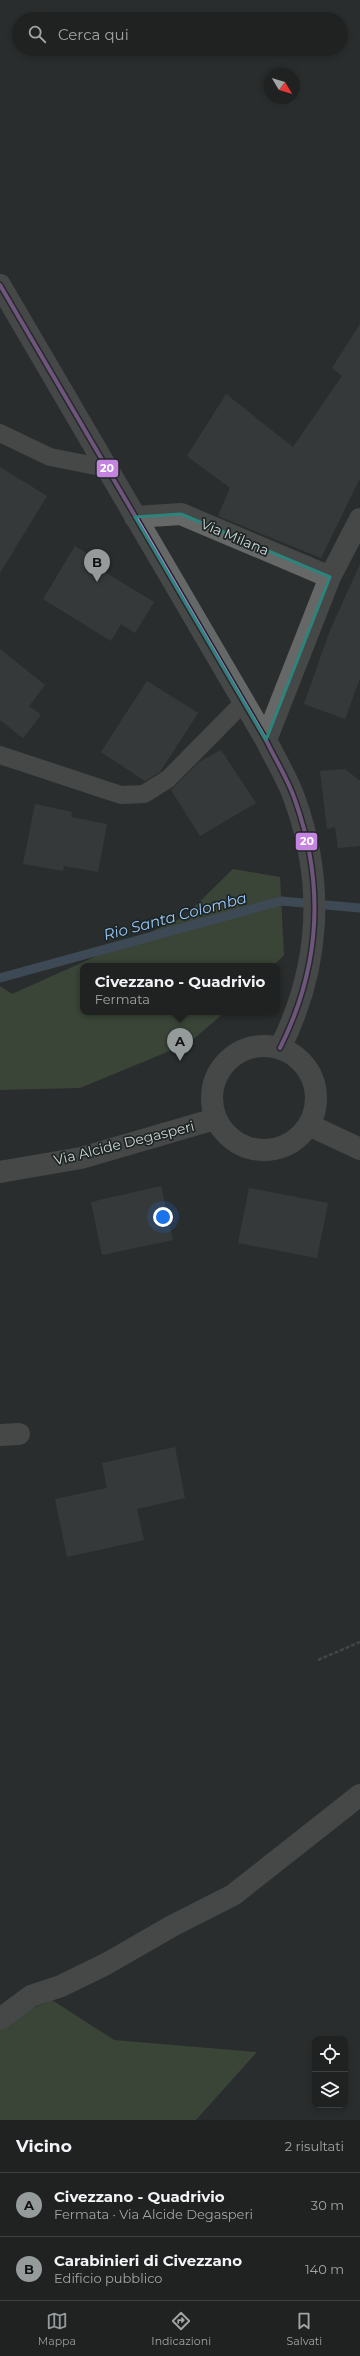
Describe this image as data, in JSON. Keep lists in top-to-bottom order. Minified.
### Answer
{"streets":{"street":["Via Milana","Via Alcide Degasperi"]},"water":["Rio Santa Colomba"],"lines":["transit line 20"],"north":"bottom right","page":{"search":"Cerca qui","pins":["B","A"],"popup":["Civezzano - Quadrivio","Fermata"],"heading":["Vicino","2 risultati"],"list":[{"mark":"A","name":"Civezzano - Quadrivio","note":"Fermata · Via Alcide Degasperi","value":"30 m"},{"mark":"B","name":"Carabinieri di Civezzano","note":"Edificio pubblico","value":"140 m"}],"nav":["Mappa","Indicazioni","Salvati"]}}
